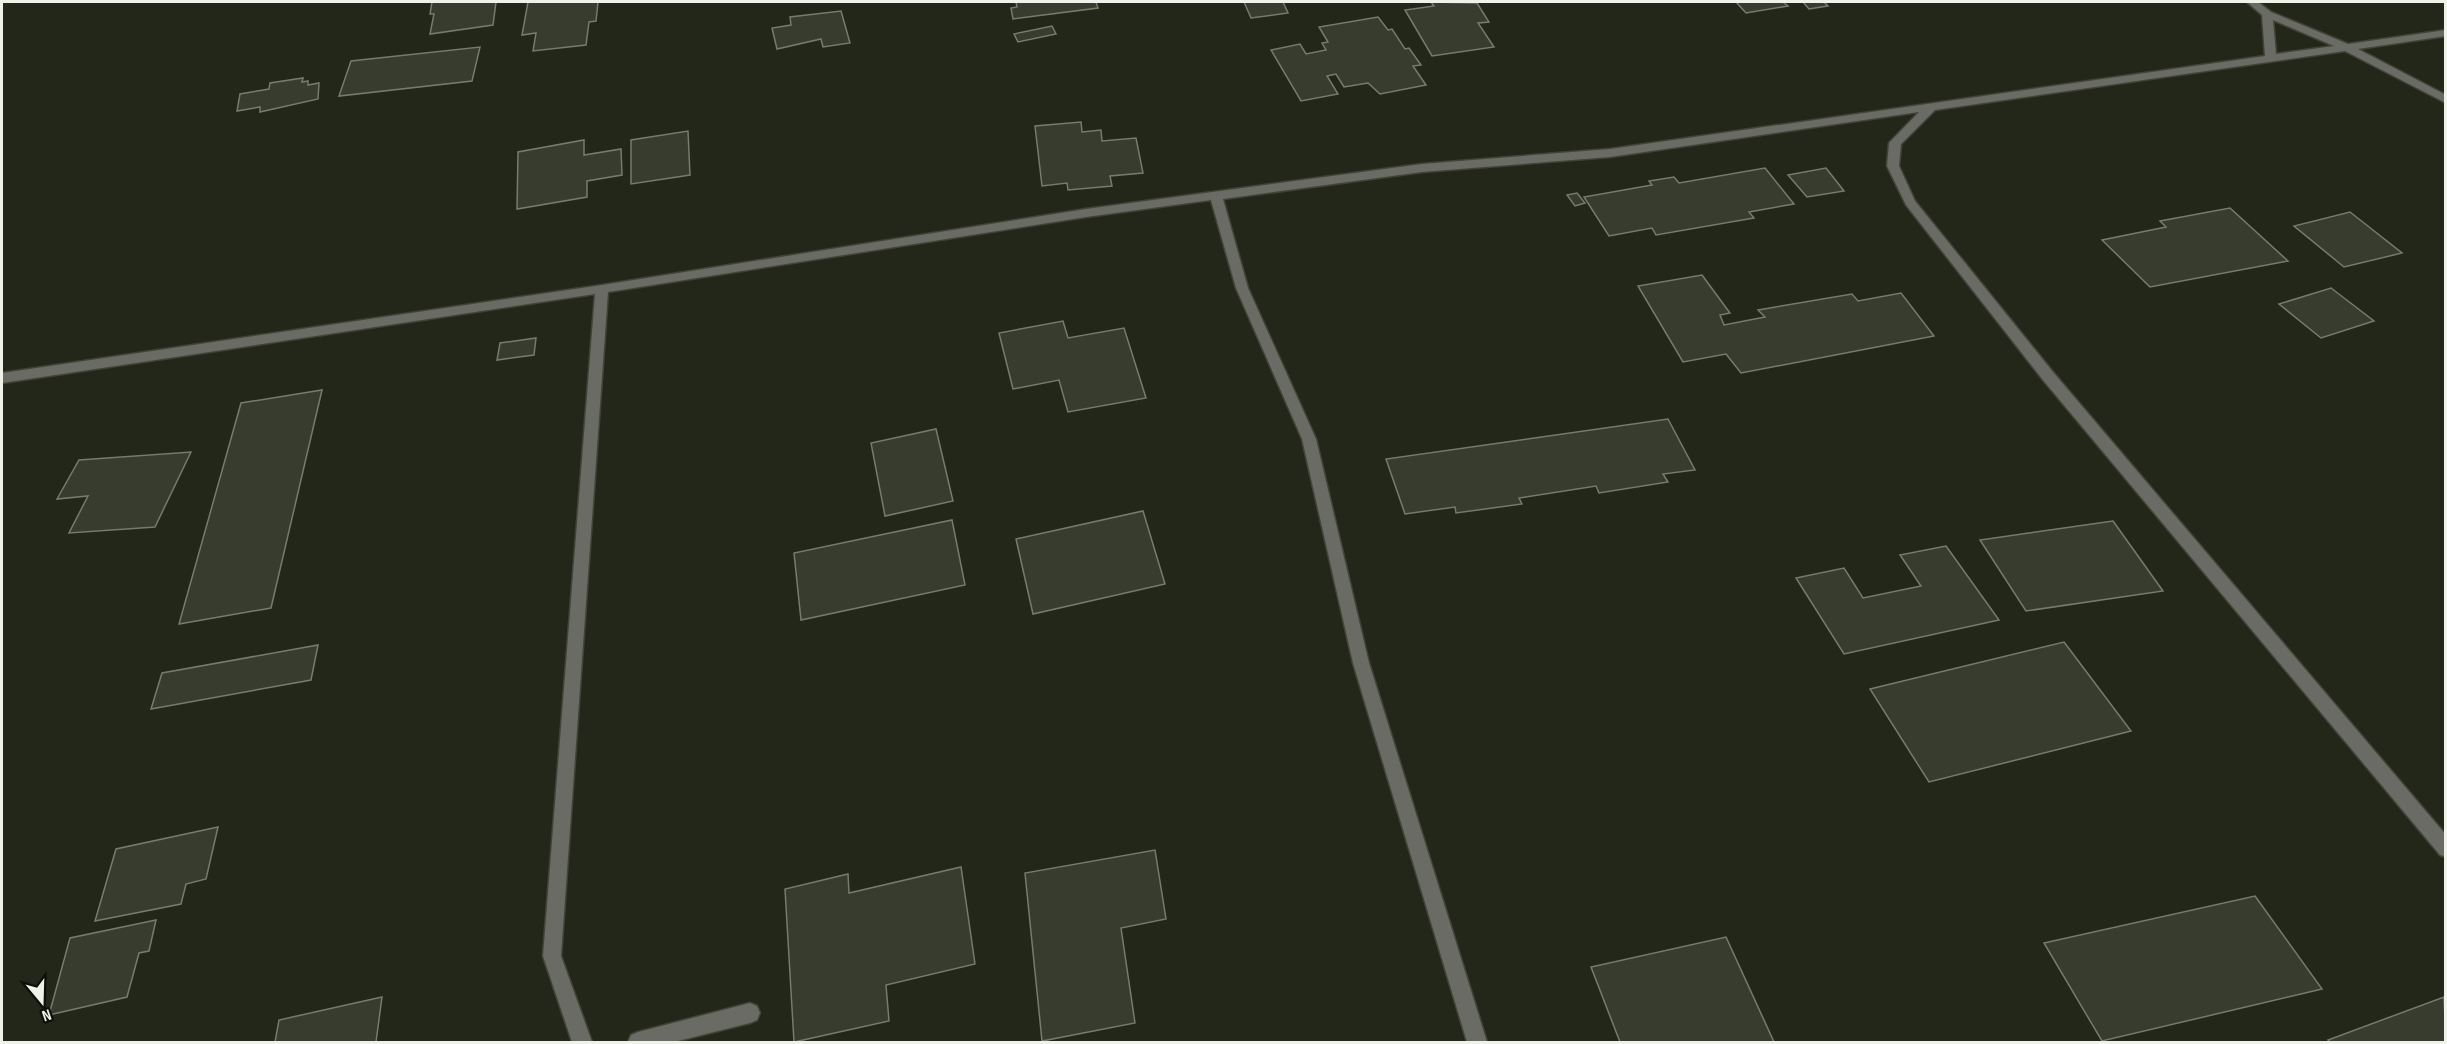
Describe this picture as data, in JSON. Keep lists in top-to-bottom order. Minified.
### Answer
{"north":"bottom"}
